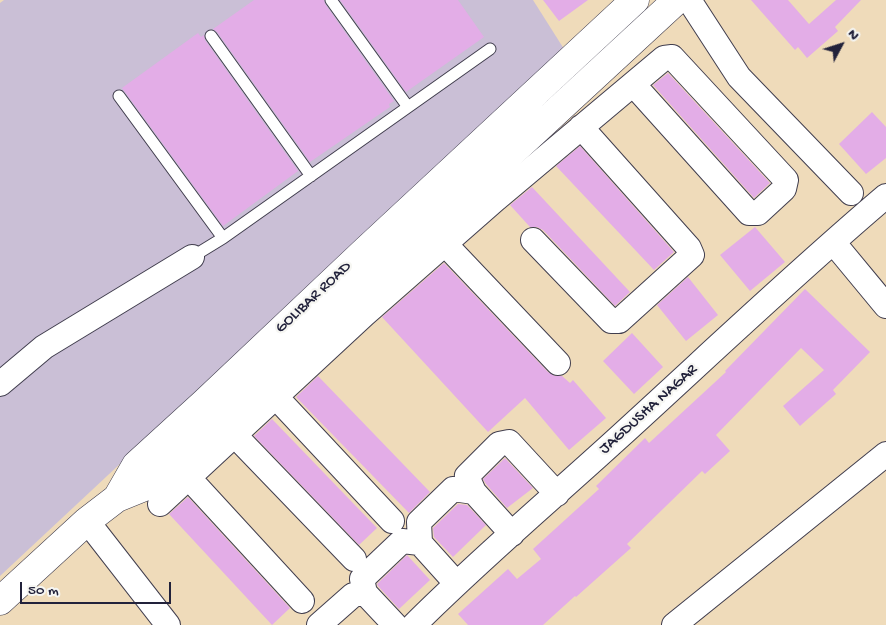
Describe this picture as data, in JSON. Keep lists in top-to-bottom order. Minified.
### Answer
{"streets":{"street":["GOLIBAR ROAD","JAGDUSHA NAGAR"]},"scale_bar":"50 m","north":"top right"}
